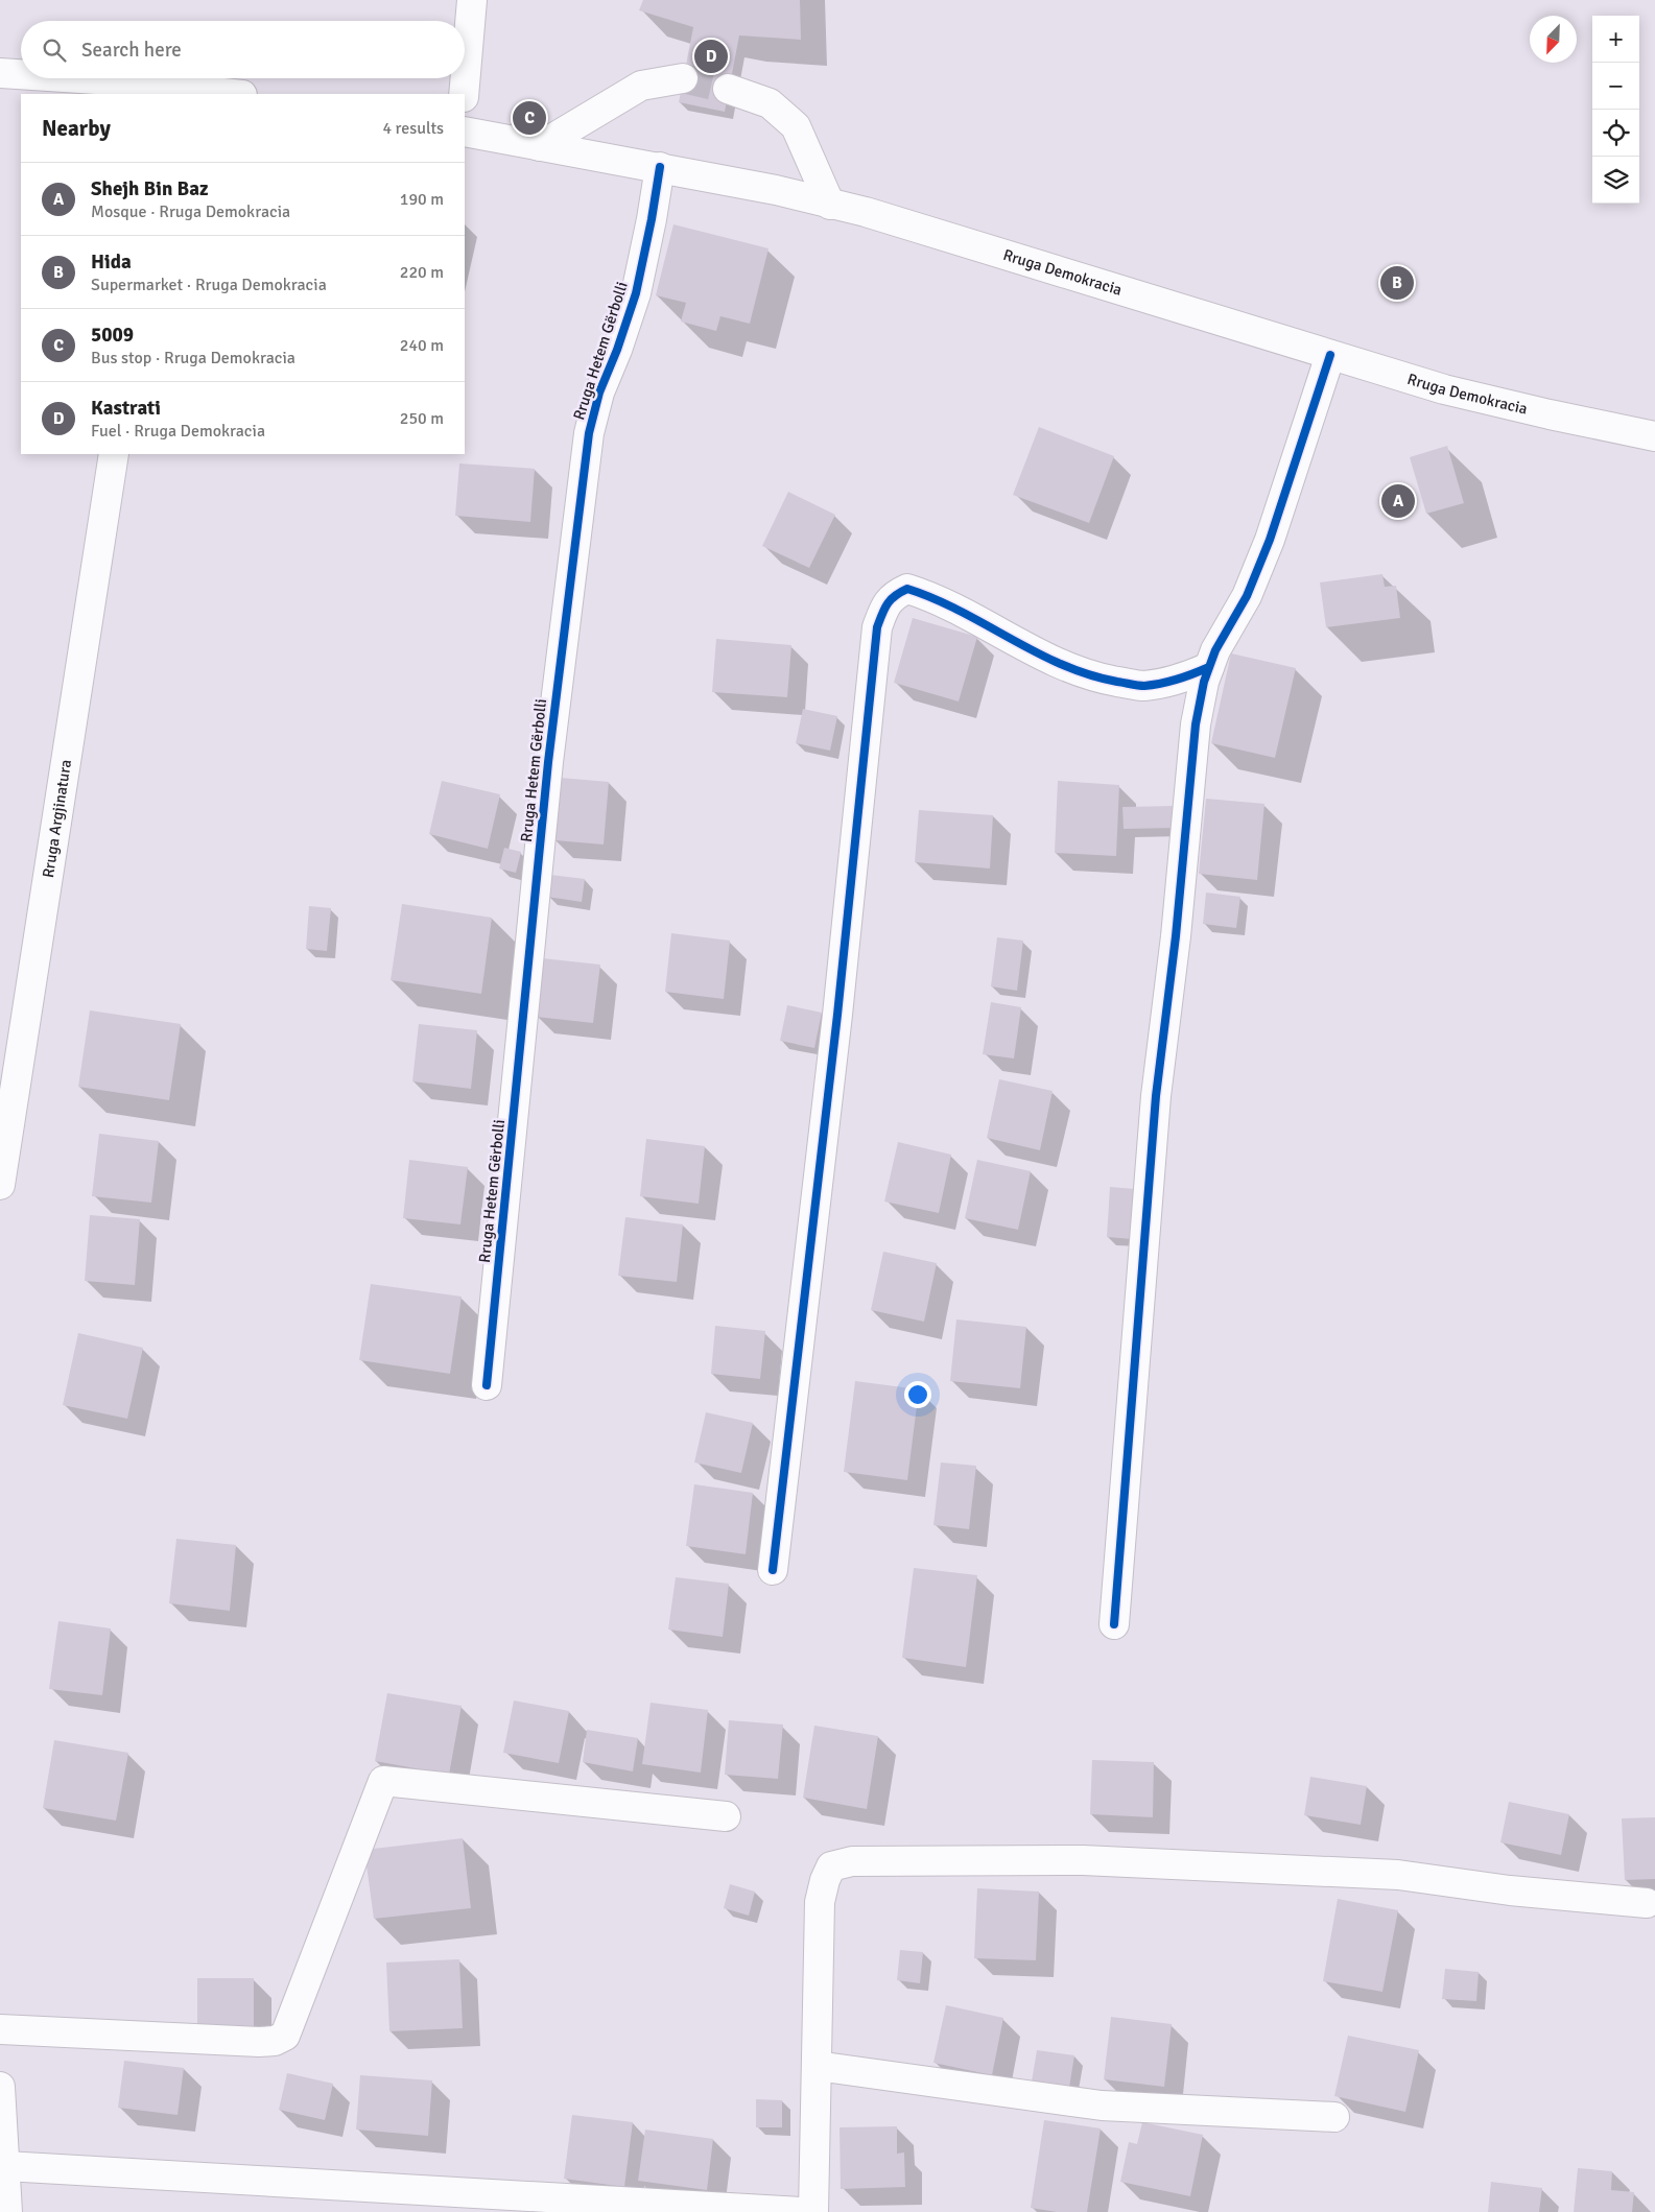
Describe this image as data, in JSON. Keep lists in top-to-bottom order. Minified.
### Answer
{"streets":{"street":["Rruga Demokracia","Rruga Hetem Gërbolli","Rruga Argjinatura"]},"crossings":[["Rruga Demokracia","Rruga Hetem Gërbolli"]],"north":"bottom left","page":{"map_buttons":["+","−"],"search":"Search here","pins":["D","C","B","A"],"heading":["Nearby","4 results"],"list":[{"mark":"A","name":"Shejh Bin Baz","note":"Mosque · Rruga Demokracia","value":"190 m"},{"mark":"B","name":"Hida","note":"Supermarket · Rruga Demokracia","value":"220 m"},{"mark":"C","name":"5009","note":"Bus stop · Rruga Demokracia","value":"240 m"},{"mark":"D","name":"Kastrati","note":"Fuel · Rruga Demokracia","value":"250 m"}]}}
